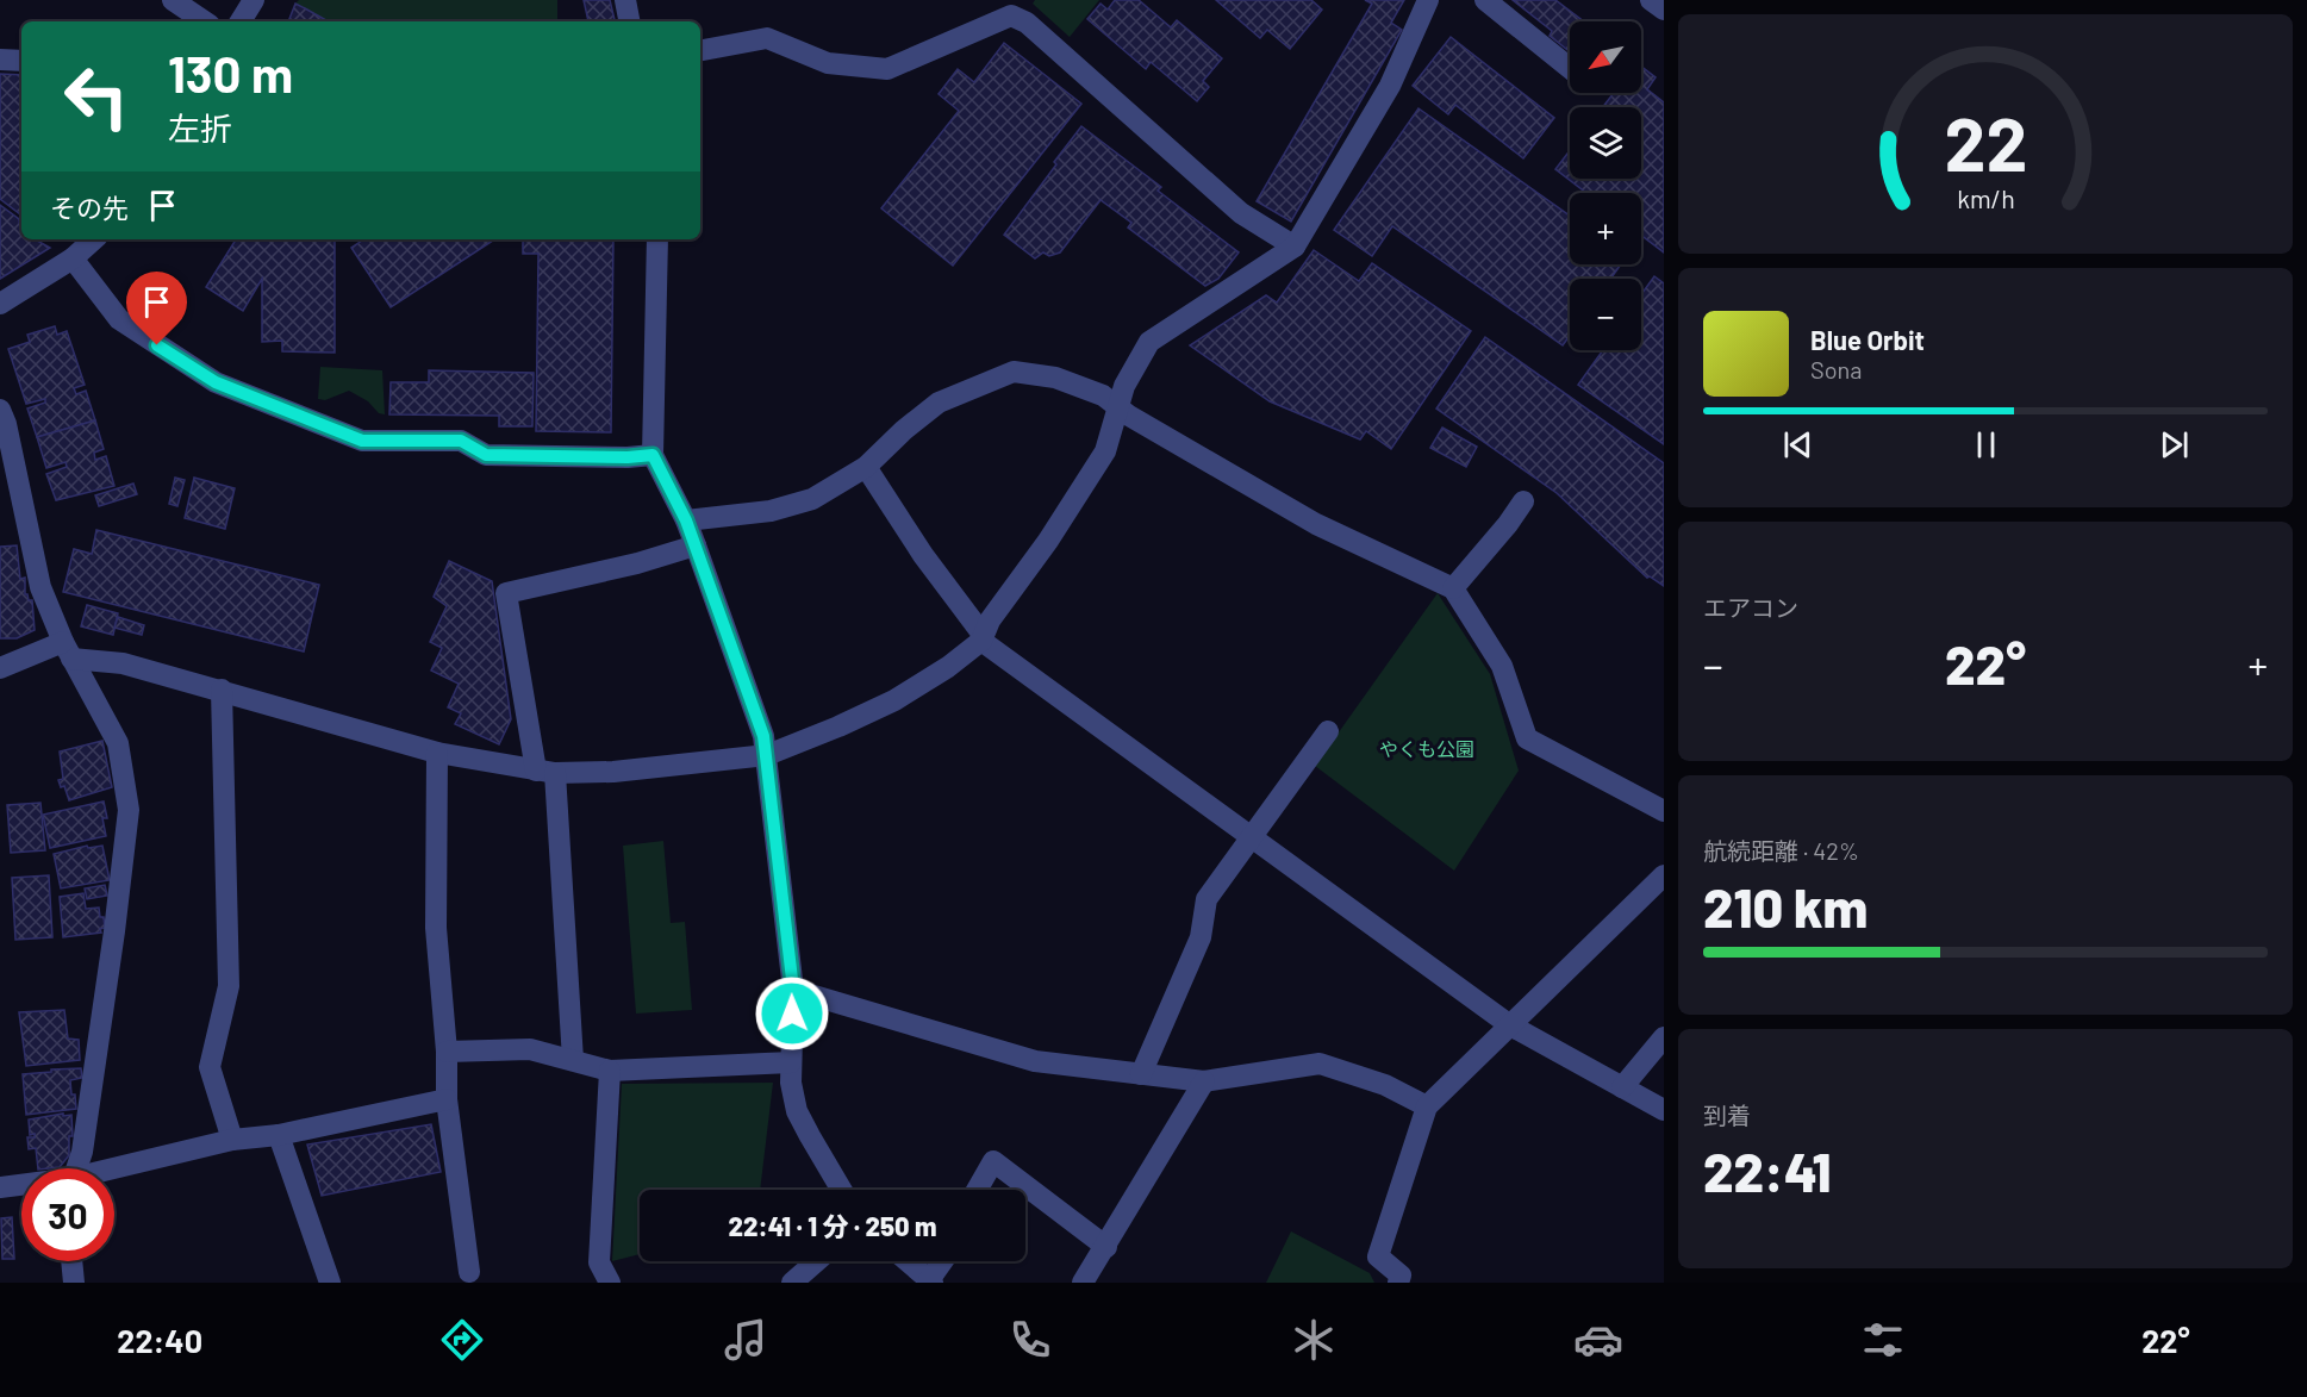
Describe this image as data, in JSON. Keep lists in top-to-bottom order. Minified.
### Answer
{"parks":["やくも公園"],"north":"bottom left","page":{"map_buttons":["+","−"],"turn":["130 m","左折"],"then":"その先","song":["Blue Orbit","Sona"],"tile":["エアコン",["航続距離 · 42%","210 km"],["到着","22:41"]],"heat":["−","22°","+"],"limit":"30","trip":"22:41 · 1 分 · 250 m","tabs":["22:40","22°"],"gauge":["22","km/h"]}}
